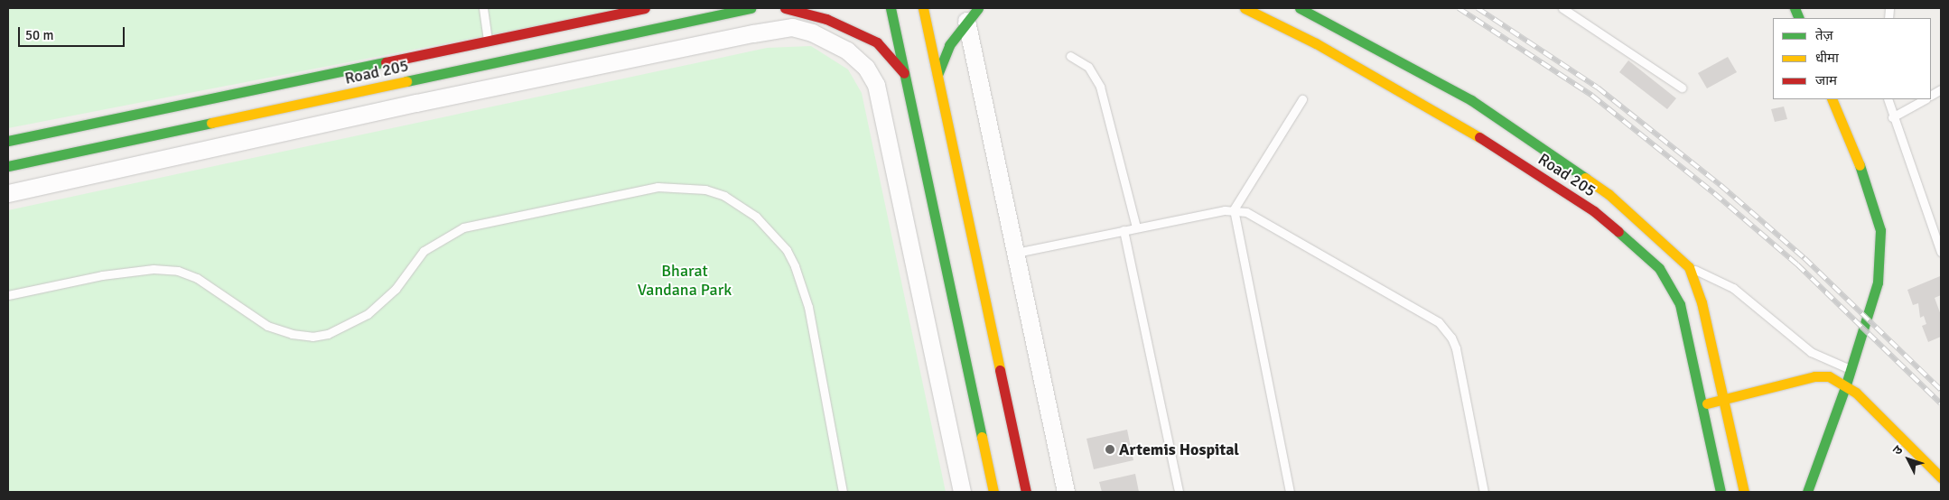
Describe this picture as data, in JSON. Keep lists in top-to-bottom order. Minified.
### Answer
{"streets":{"main road":["Road 205"]},"parks":["Bharat Vandana Park"],"places":["Artemis Hospital"],"legend":["तेज़","धीमा","जाम"],"scale_bar":"50 m","north":"top left"}
